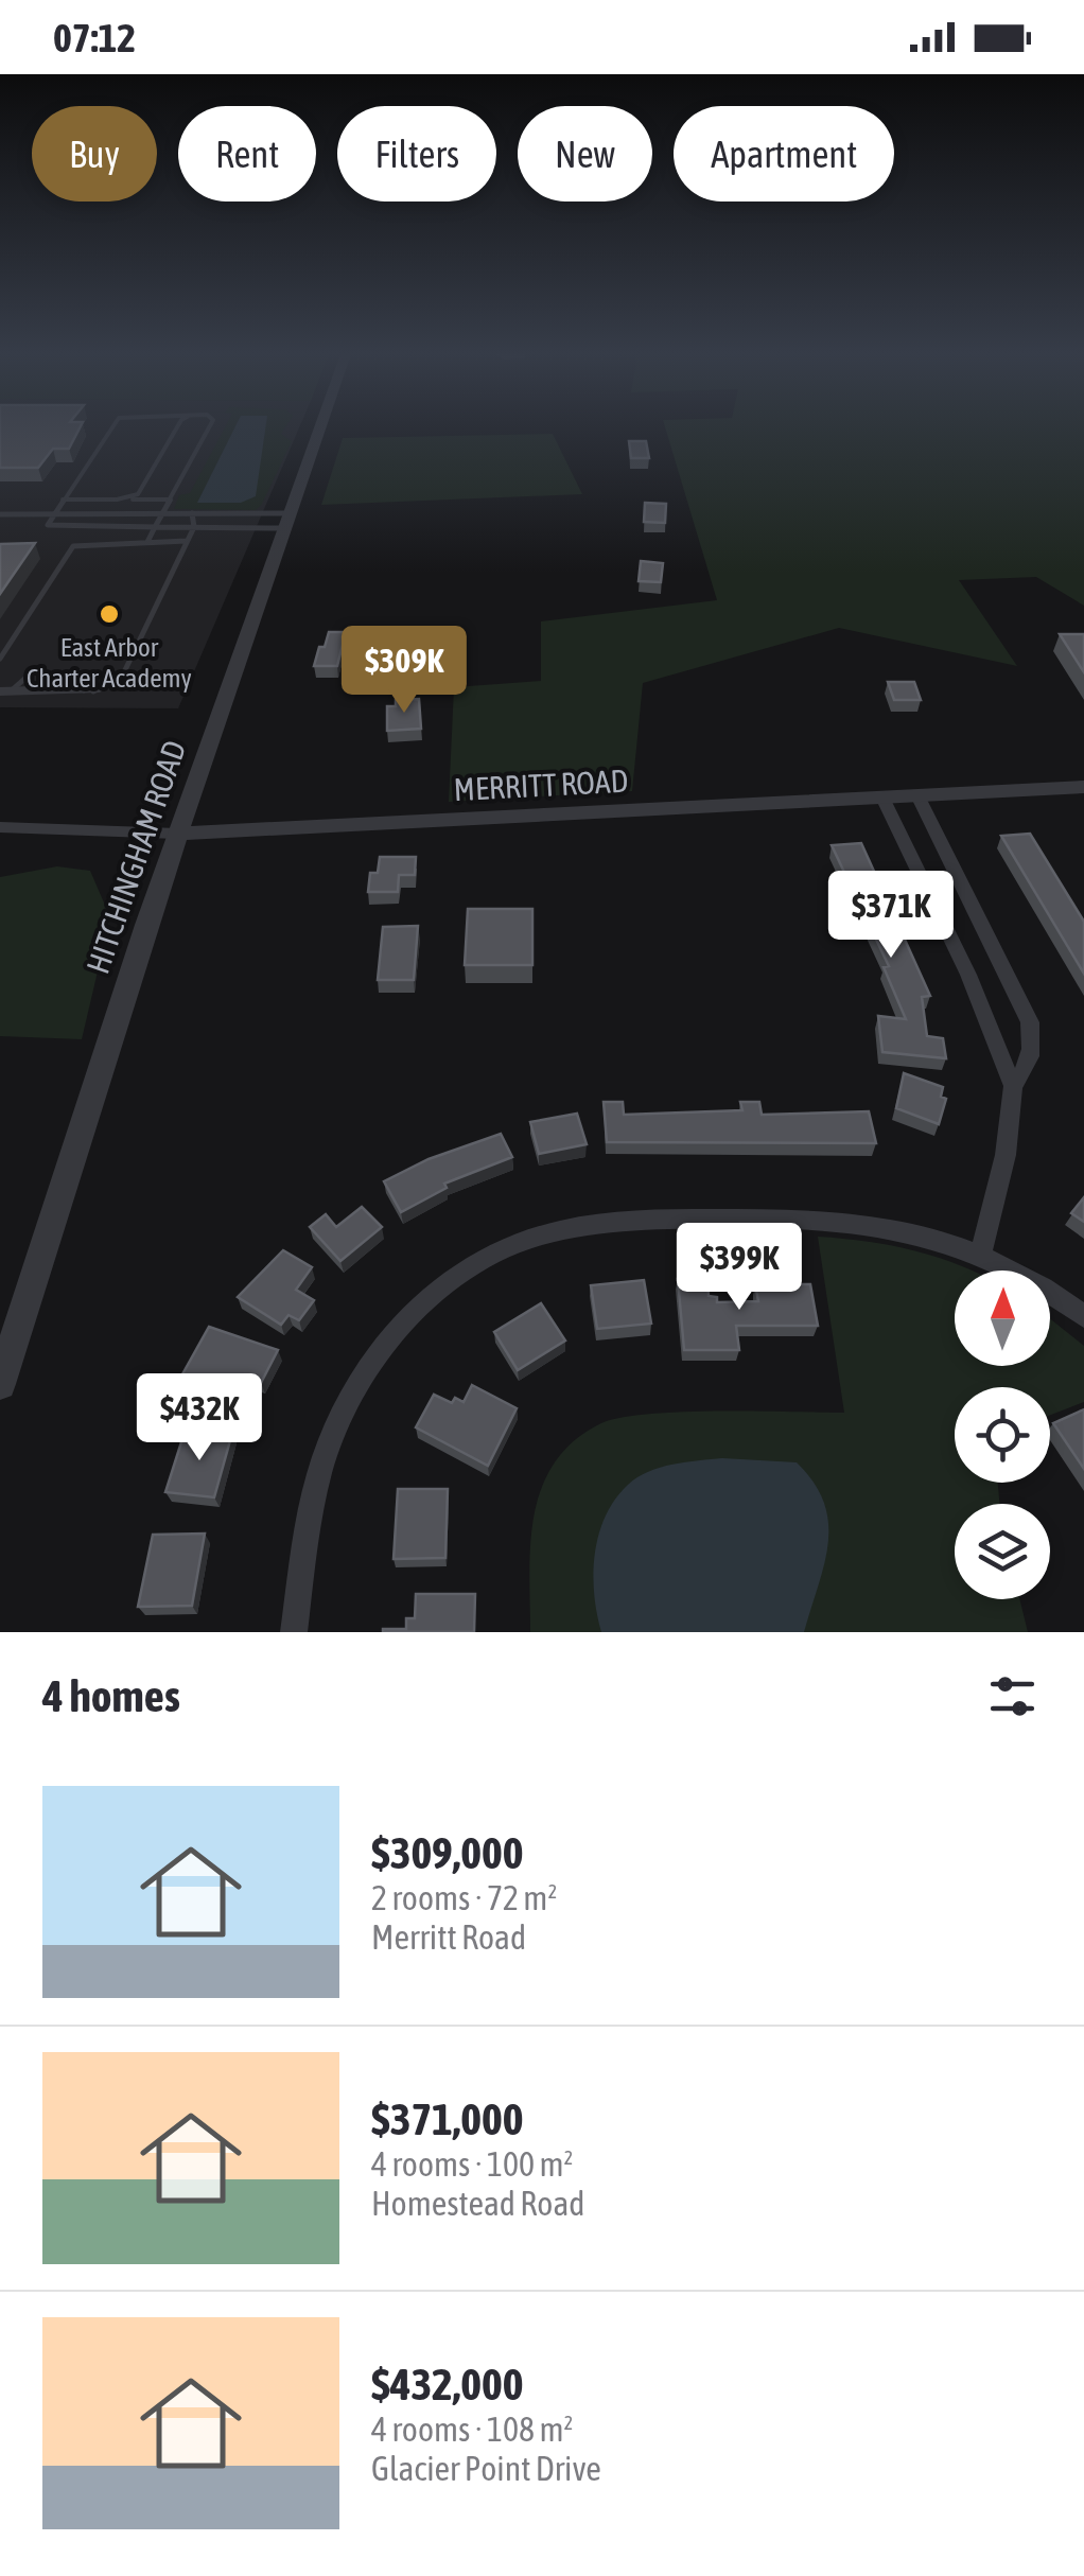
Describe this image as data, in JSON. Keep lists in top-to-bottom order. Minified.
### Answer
{"streets":{"street":["MERRITT ROAD","HITCHINGHAM ROAD"]},"crossings":[["MERRITT ROAD","HITCHINGHAM ROAD"]],"places":["East Arbor Charter Academy"],"north":"top","page":{"status":"07:12","chip":["Buy","Rent","Filters","New","Apartment"],"price":["$309K","$371K","$399K","$432K"],"heading":"4 homes","list":[{"name":"$309,000","note":"2 rooms · 72 m² · Merritt Road"},{"name":"$371,000","note":"4 rooms · 100 m² · Homestead Road"},{"name":"$432,000","note":"4 rooms · 108 m² · Glacier Point Drive"}]}}
